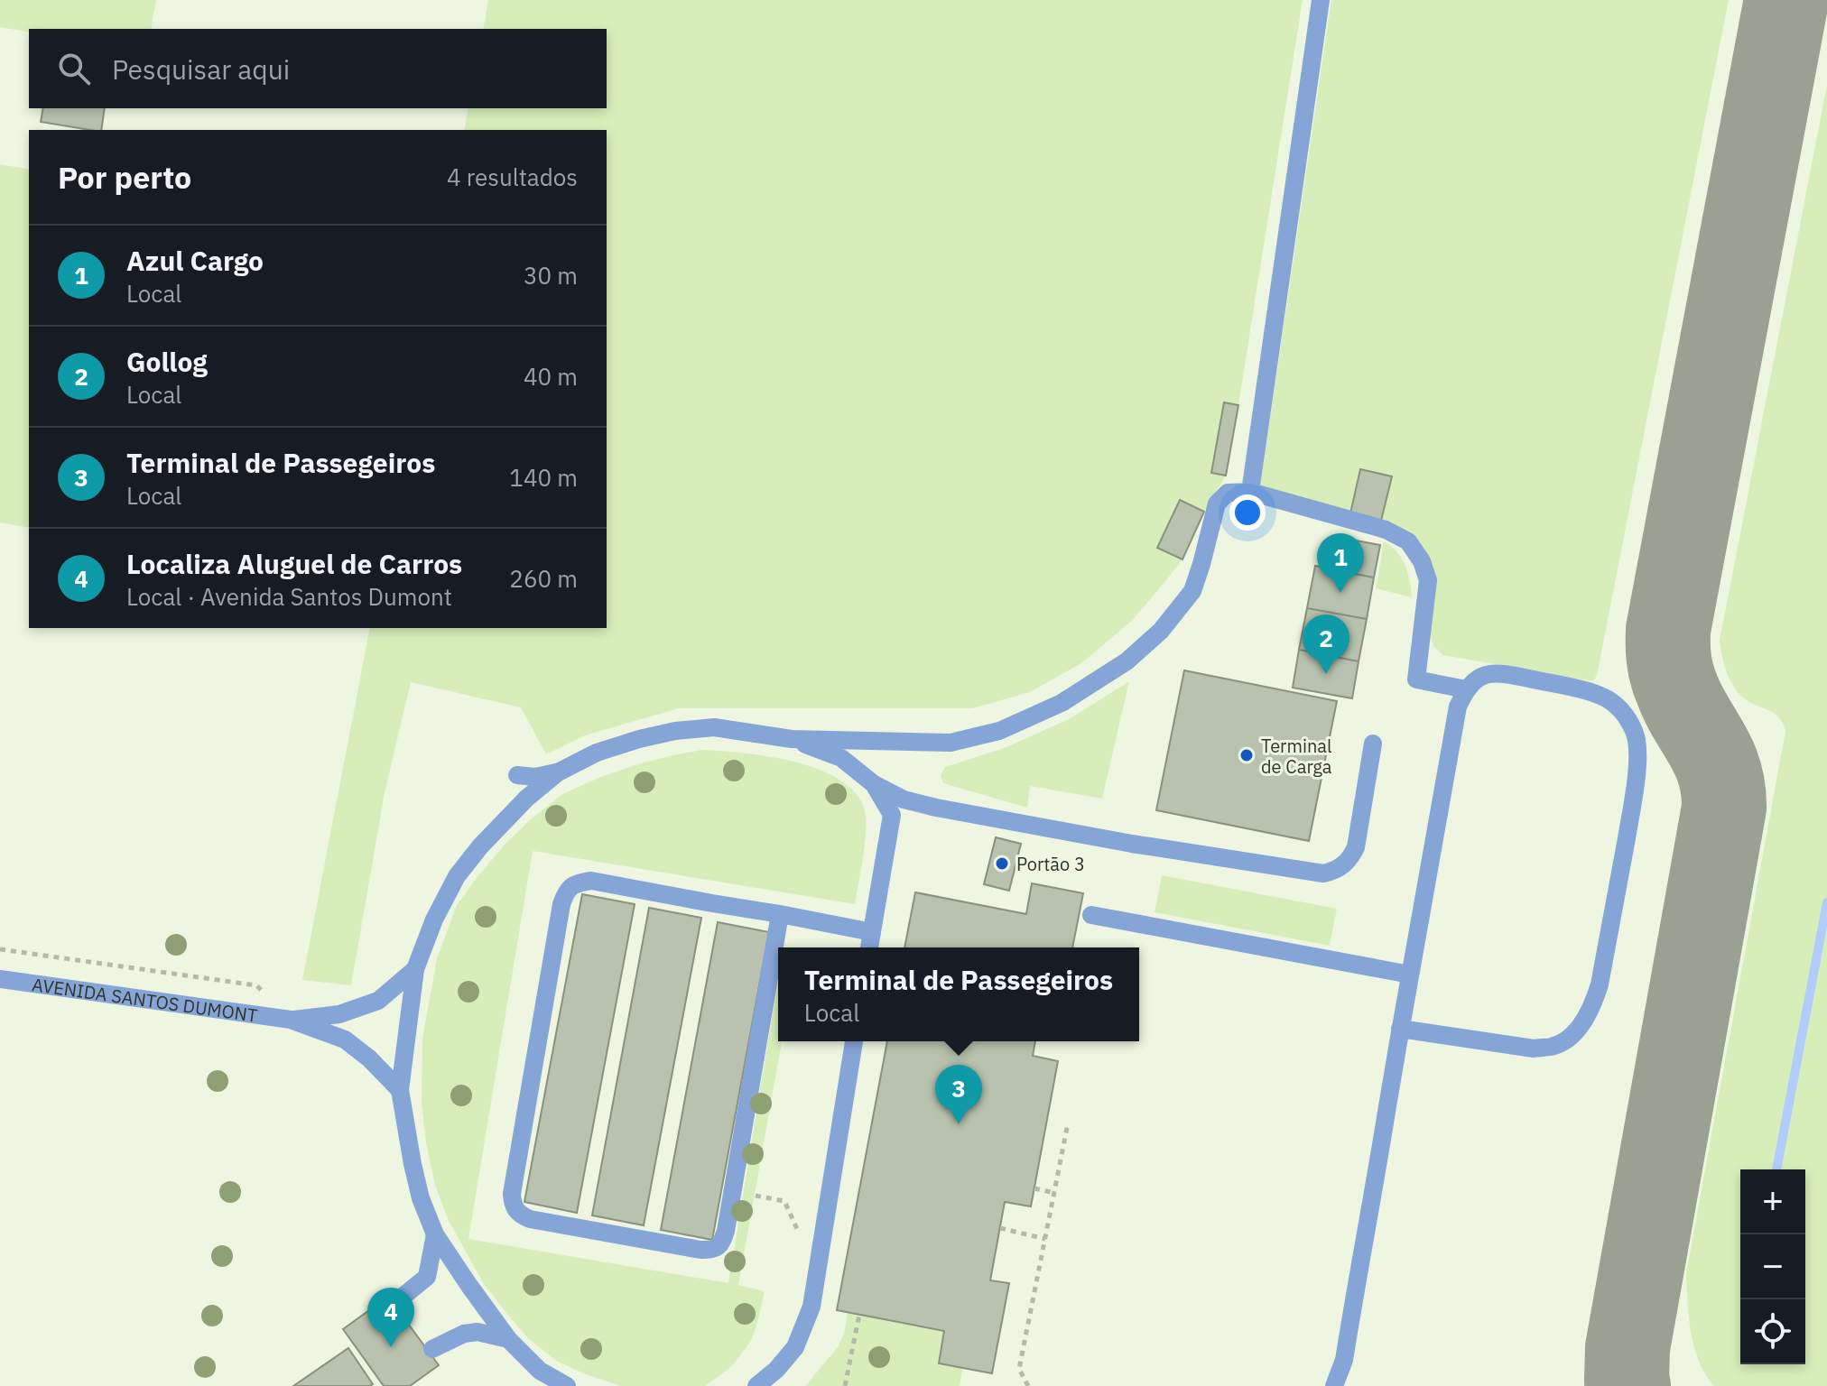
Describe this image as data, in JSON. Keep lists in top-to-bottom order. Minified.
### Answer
{"streets":{"street":["AVENIDA SANTOS DUMONT"]},"places":["Terminal de Carga","Portão 3"],"page":{"search":"Pesquisar aqui","heading":["Por perto","4 resultados"],"list":[{"mark":"1","name":"Azul Cargo","note":"Local","value":"30 m"},{"mark":"2","name":"Gollog","note":"Local","value":"40 m"},{"mark":"3","name":"Terminal de Passegeiros","note":"Local","value":"140 m"},{"mark":"4","name":"Localiza Aluguel de Carros","note":"Local · Avenida Santos Dumont","value":"260 m"}],"pins":["1","2","3","4"],"popup":["Terminal de Passegeiros","Local"],"map_buttons":["+","−"]}}
